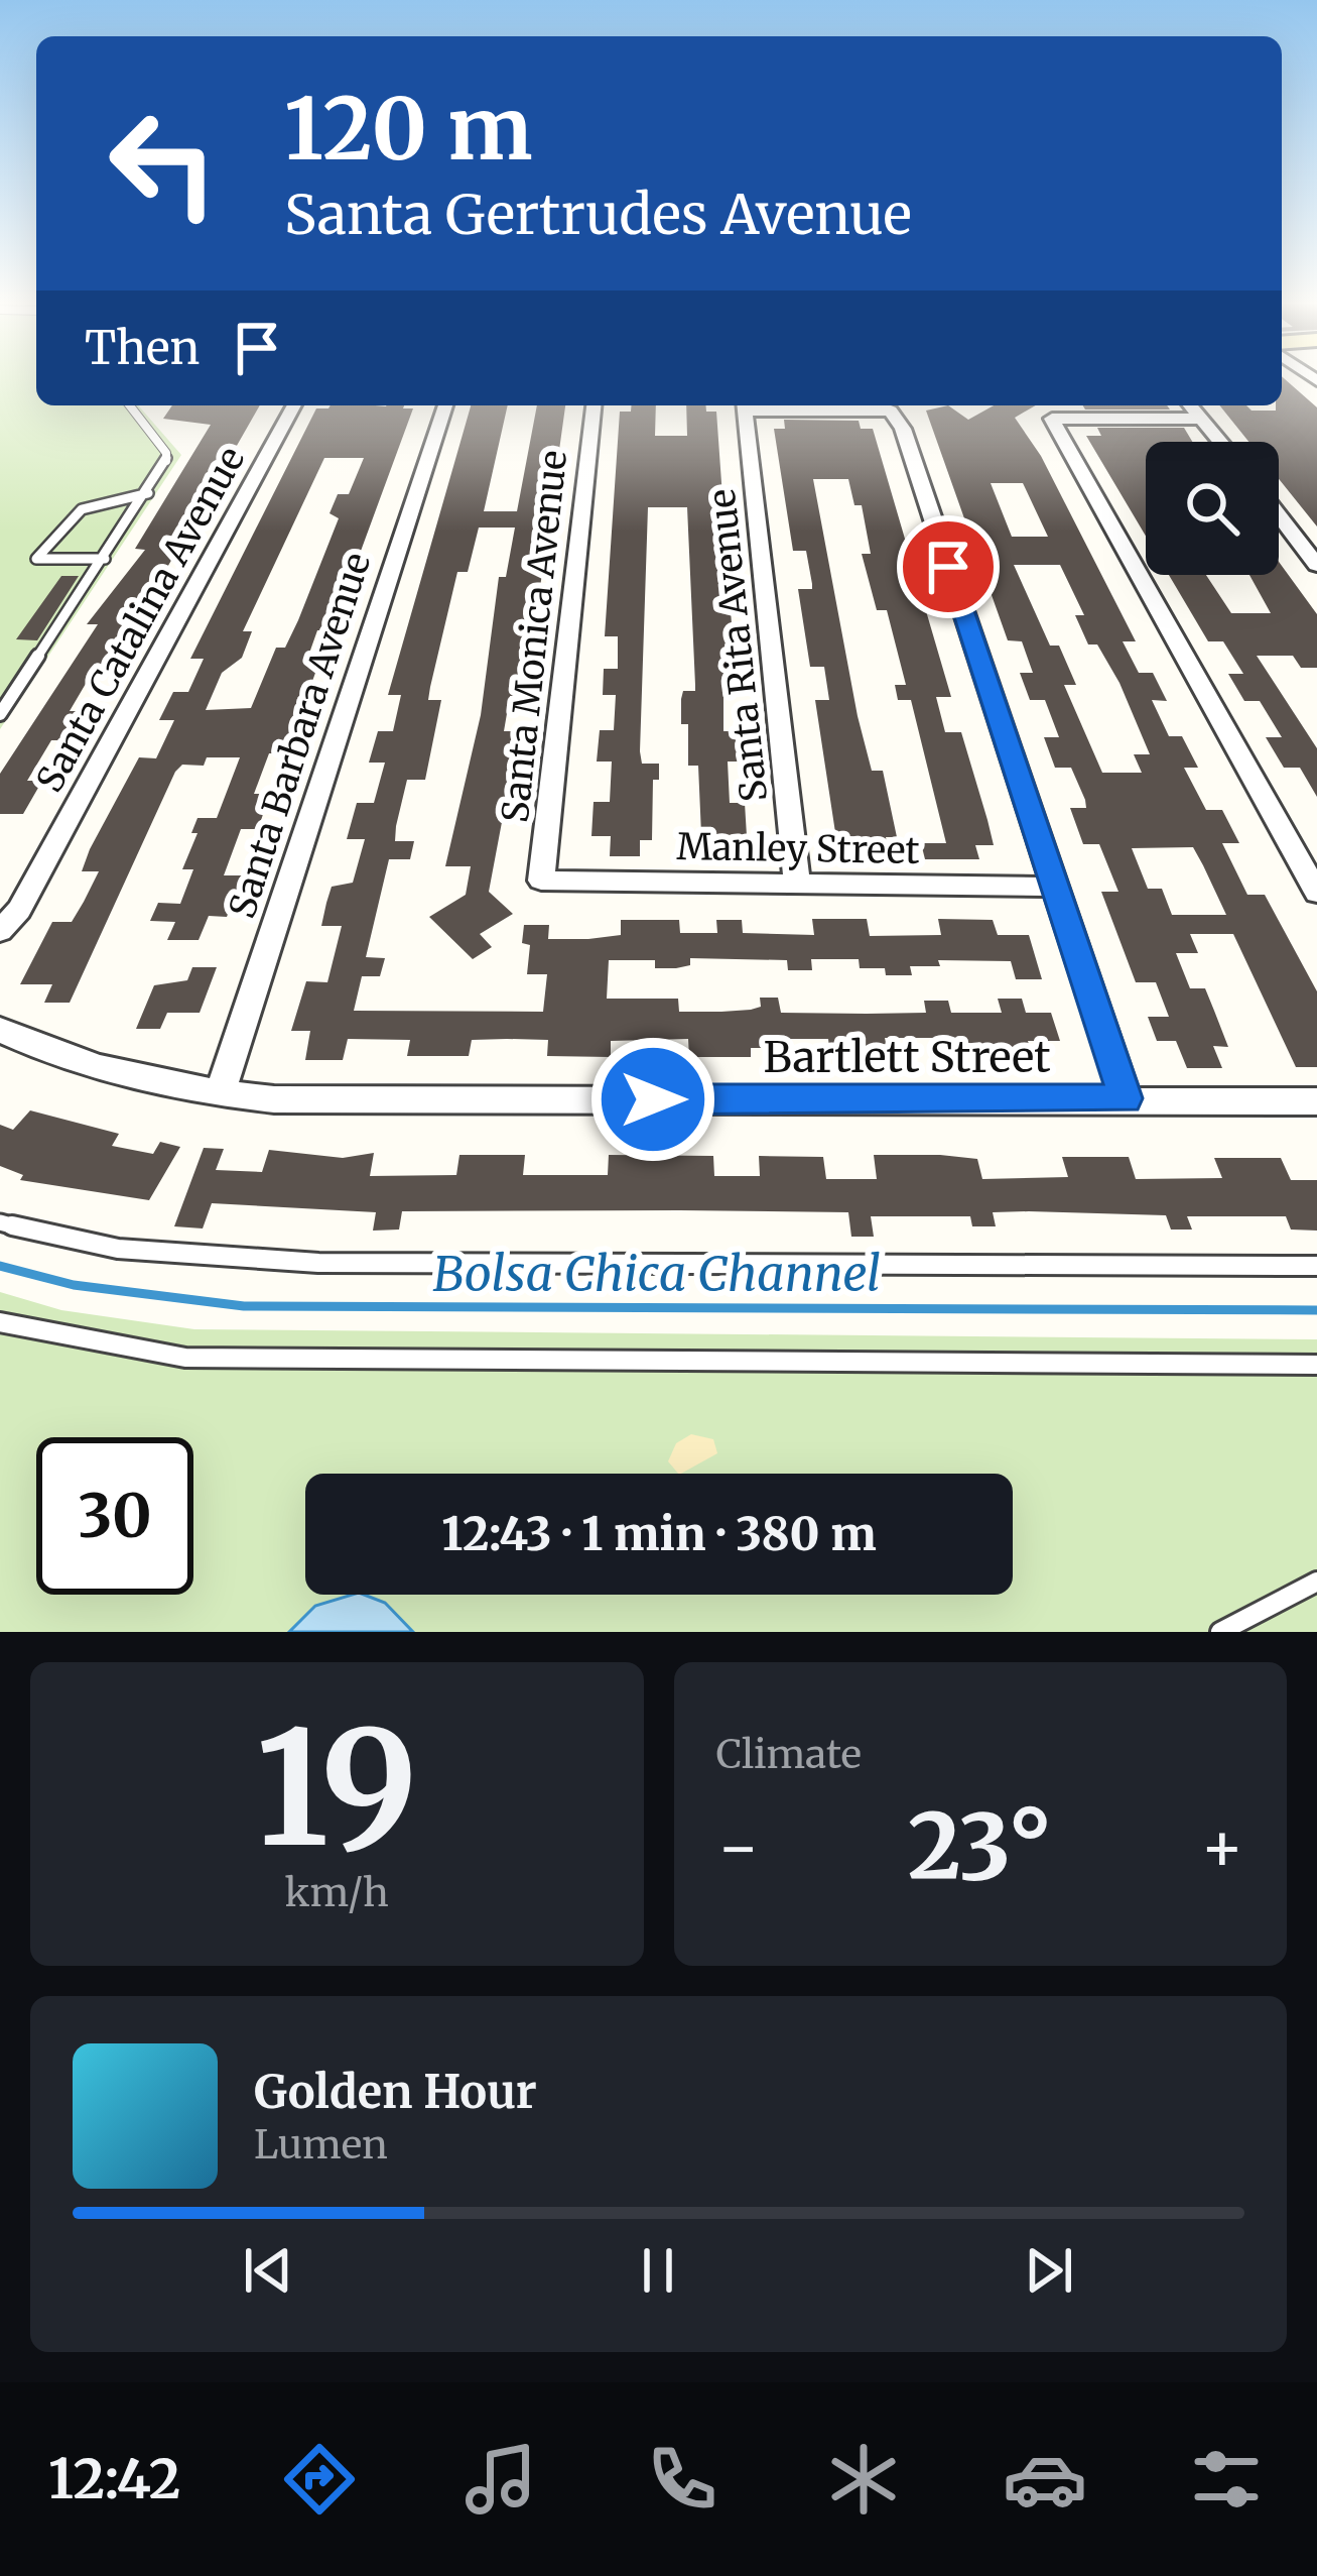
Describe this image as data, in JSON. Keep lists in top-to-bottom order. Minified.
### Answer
{"streets":{"street":["Santa Catalina Avenue","Santa Monica Avenue","Santa Rita Avenue","Santa Barbara Avenue","Manley Street","Bartlett Street"]},"crossings":[["Santa Monica Avenue","Manley Street"],["Santa Rita Avenue","Manley Street"],["Santa Barbara Avenue","Bartlett Street"]],"water":["Bolsa Chica Channel"],"page":{"turn":["120 m","Santa Gertrudes Avenue"],"then":"Then","limit":"30","trip":"12:43 · 1 min · 380 m","tile":[["19","km/h"],"Climate"],"heat":["−","23°","+"],"song":["Golden Hour","Lumen"],"tabs":"12:42"}}
